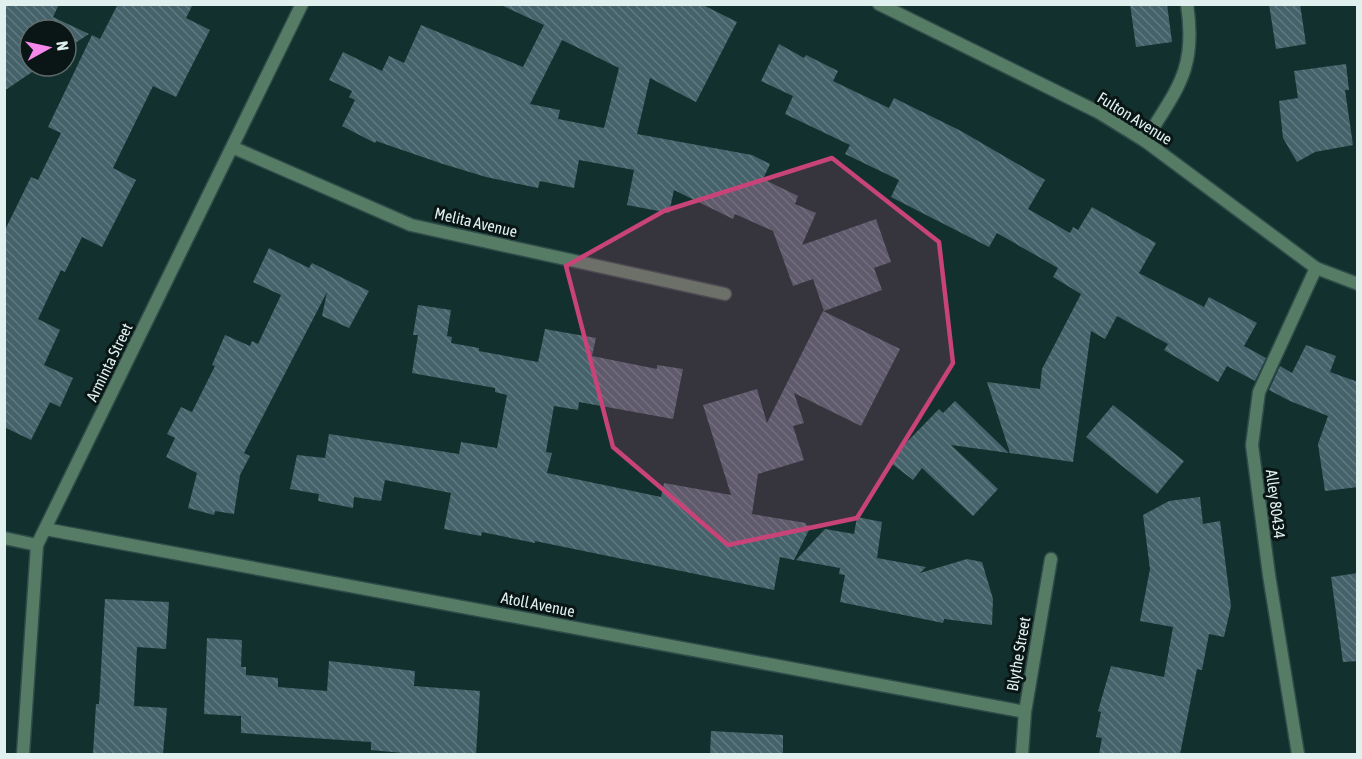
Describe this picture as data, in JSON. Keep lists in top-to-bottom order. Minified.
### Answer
{"streets":{"street":["Fulton Avenue","Melita Avenue","Arminta Street","Alley 80434","Atoll Avenue","Blythe Street"]},"crossings":[["Fulton Avenue","Alley 80434"],["Melita Avenue","Arminta Street"],["Arminta Street","Atoll Avenue"],["Atoll Avenue","Blythe Street"]],"north":"right"}
